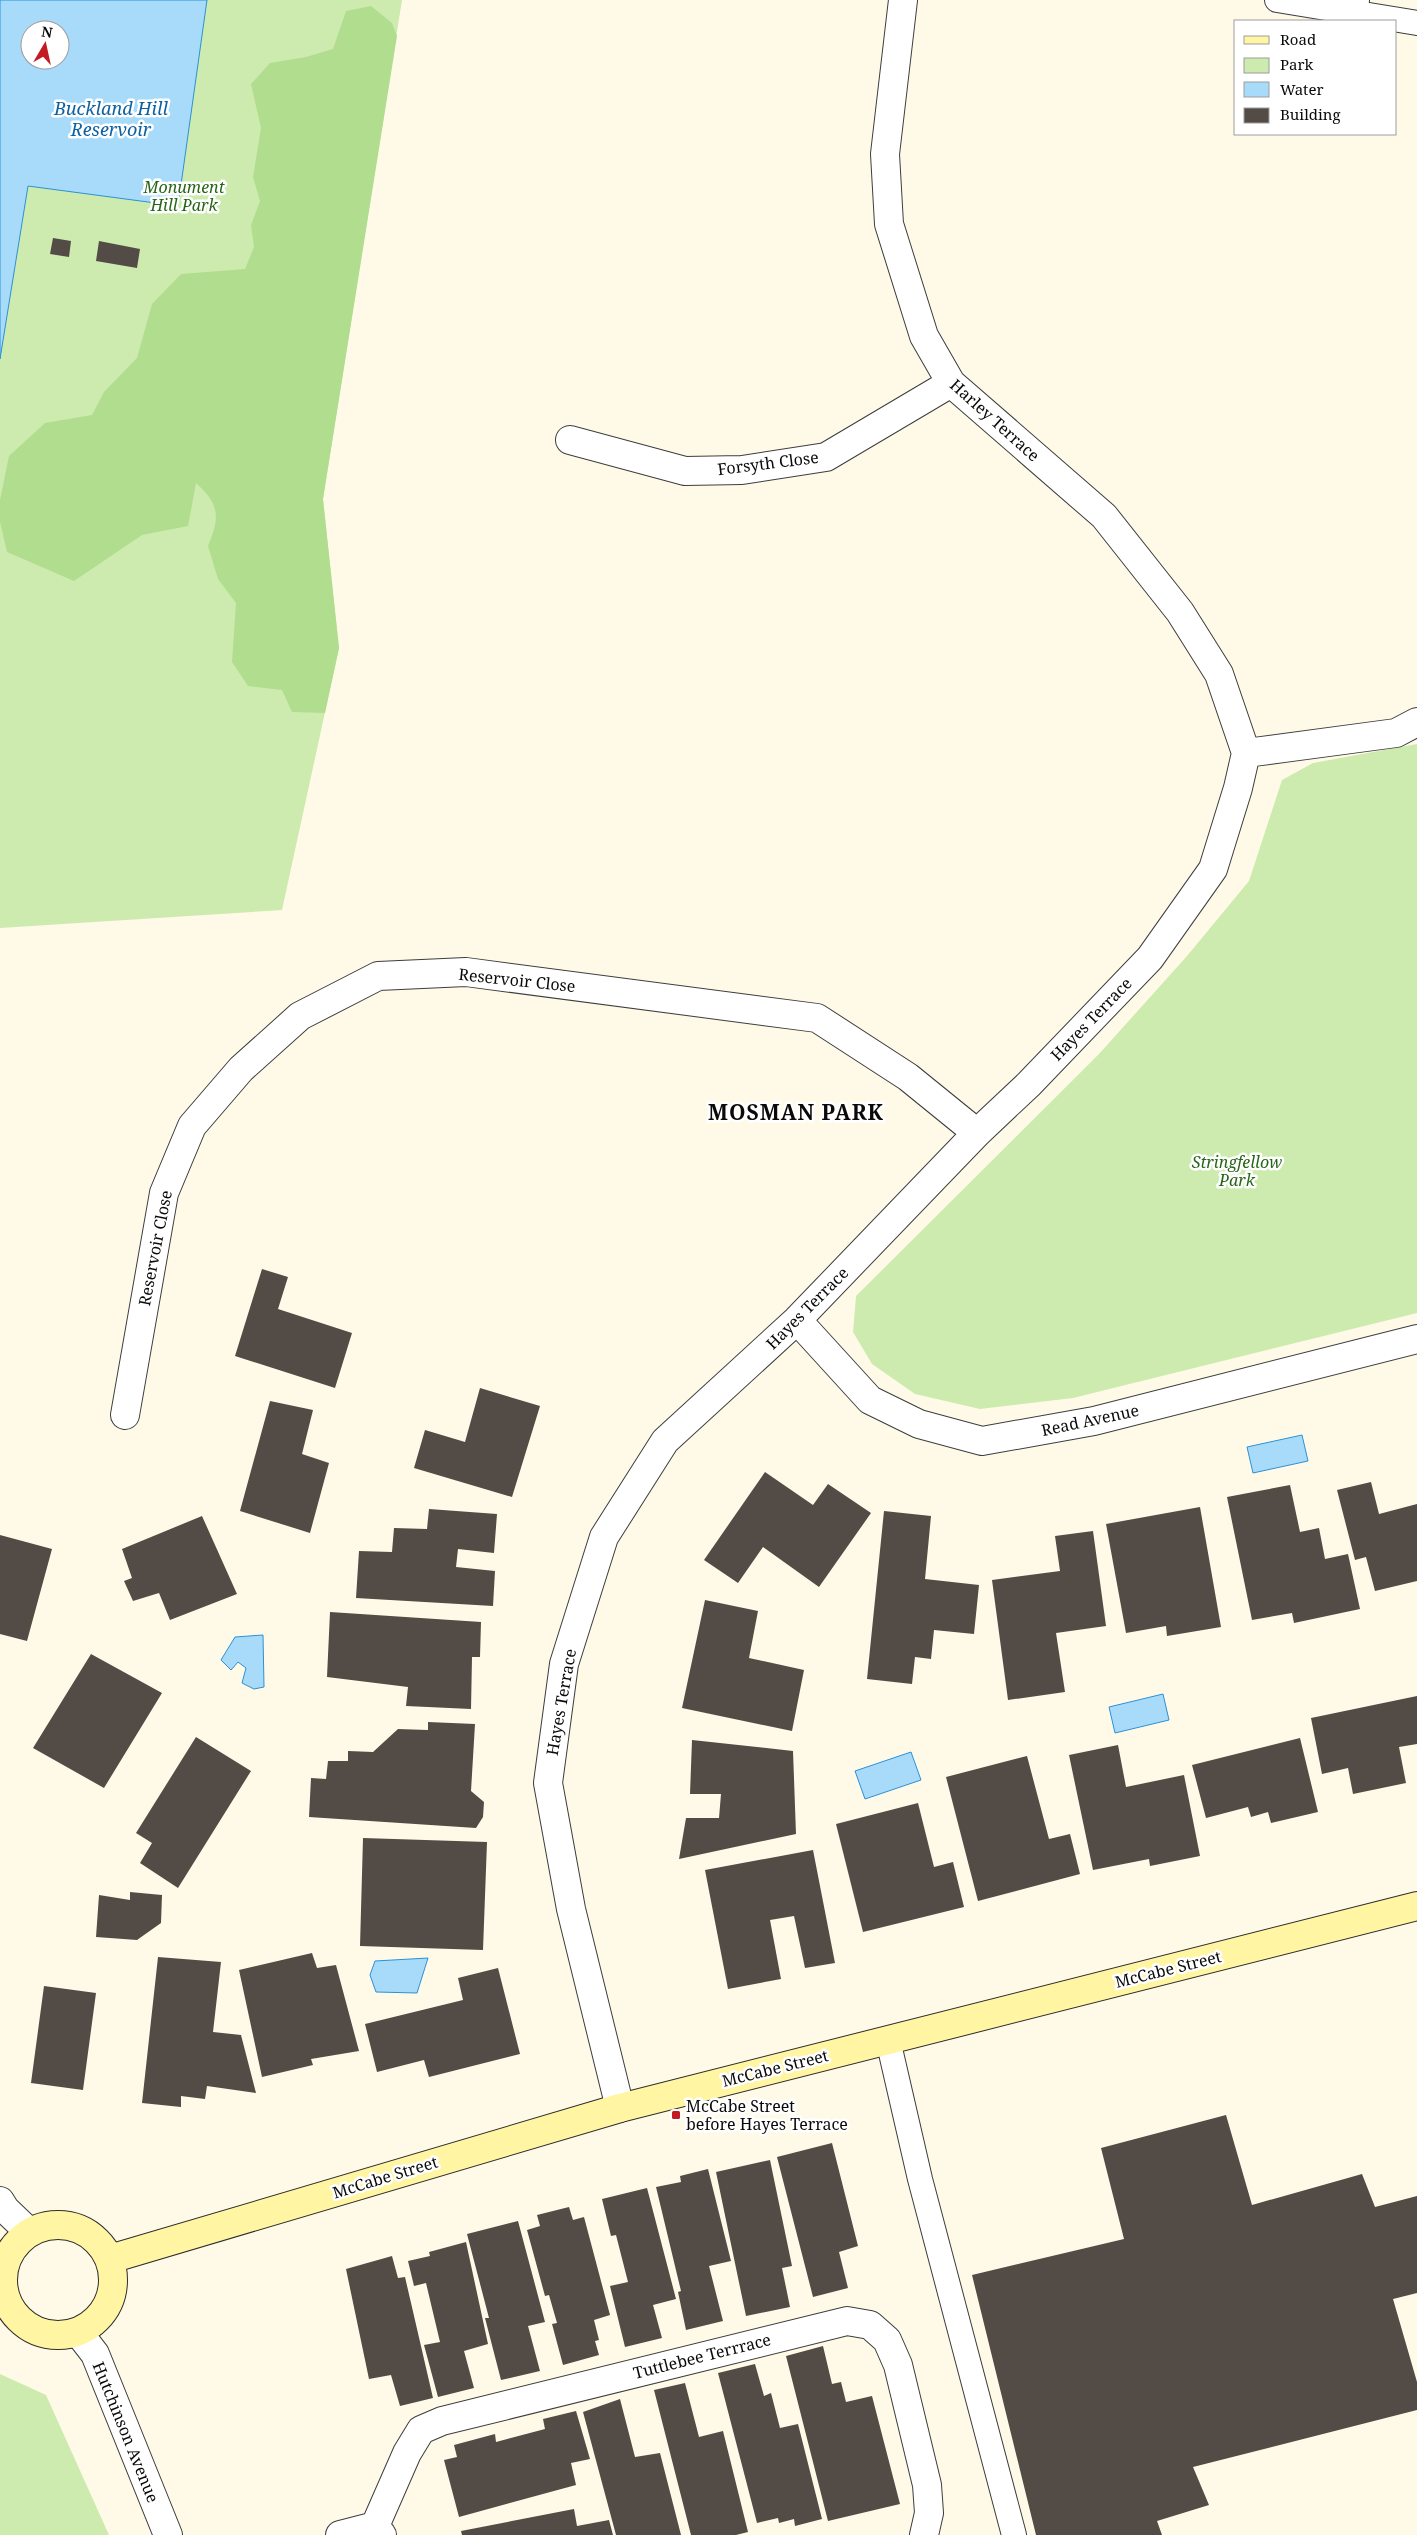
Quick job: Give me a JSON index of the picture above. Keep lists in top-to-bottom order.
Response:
{
  "streets": {
    "street": [
      "Harley Terrace",
      "Forsyth Close",
      "Reservoir Close",
      "Hayes Terrace",
      "Read Avenue",
      "McCabe Street",
      "Tuttlebee Terrrace",
      "Hutchinson Avenue"
    ]
  },
  "crossings": [
    ["Harley Terrace", "Forsyth Close"],
    ["Harley Terrace", "Hayes Terrace"],
    ["Reservoir Close", "Hayes Terrace"],
    ["Hayes Terrace", "Read Avenue"],
    ["Hayes Terrace", "McCabe Street"],
    ["McCabe Street", "Hutchinson Avenue"]
  ],
  "districts": ["MOSMAN PARK"],
  "water": ["Buckland Hill Reservoir"],
  "parks": ["Monument Hill Park", "Stringfellow Park"],
  "places": {
    "transit": ["McCabe Street before Hayes Terrace"]
  },
  "legend": [
    "Road",
    "Park",
    "Water",
    "Building"
  ],
  "north": "top"
}
